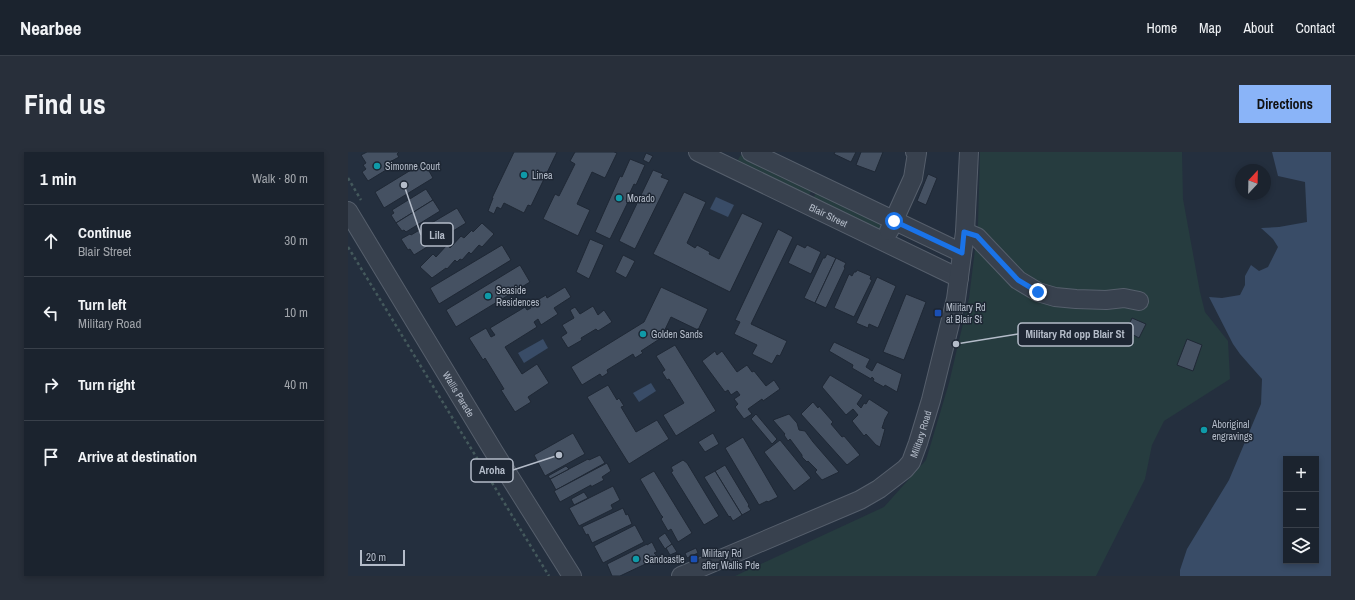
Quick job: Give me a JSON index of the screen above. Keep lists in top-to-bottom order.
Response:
{
  "streets": {
    "street": ["Blair Street", "Wallis Parade", "Military Road"]
  },
  "crossings": [
    ["Blair Street", "Military Road"]
  ],
  "places": {
    "other": [
      "Simonne Court",
      "Linea",
      "Lila",
      "Morado",
      "Seaside Residences",
      "Golden Sands",
      "Military Rd opp Blair St",
      "Aboriginal engravings",
      "Aroha",
      "Sandcastle"
    ],
    "transit": ["Military Rd at Blair St", "Military Rd after Wallis Pde"]
  },
  "scale_bar": "20 m",
  "north": "top",
  "page": {
    "header": "Nearbee",
    "nav": [
      "Home",
      "Map",
      "About",
      "Contact"
    ],
    "title": "Find us",
    "buttons": "Directions",
    "heading": ["1 min", "Walk · 80 m"],
    "list": [
      ["Continue", "Blair Street", "30 m"],
      ["Turn left", "Military Road", "10 m"],
      ["Turn right", "40 m"],
      "Arrive at destination"
    ],
    "map_buttons": ["+", "−"],
    "scale": "20 m"
  }
}
